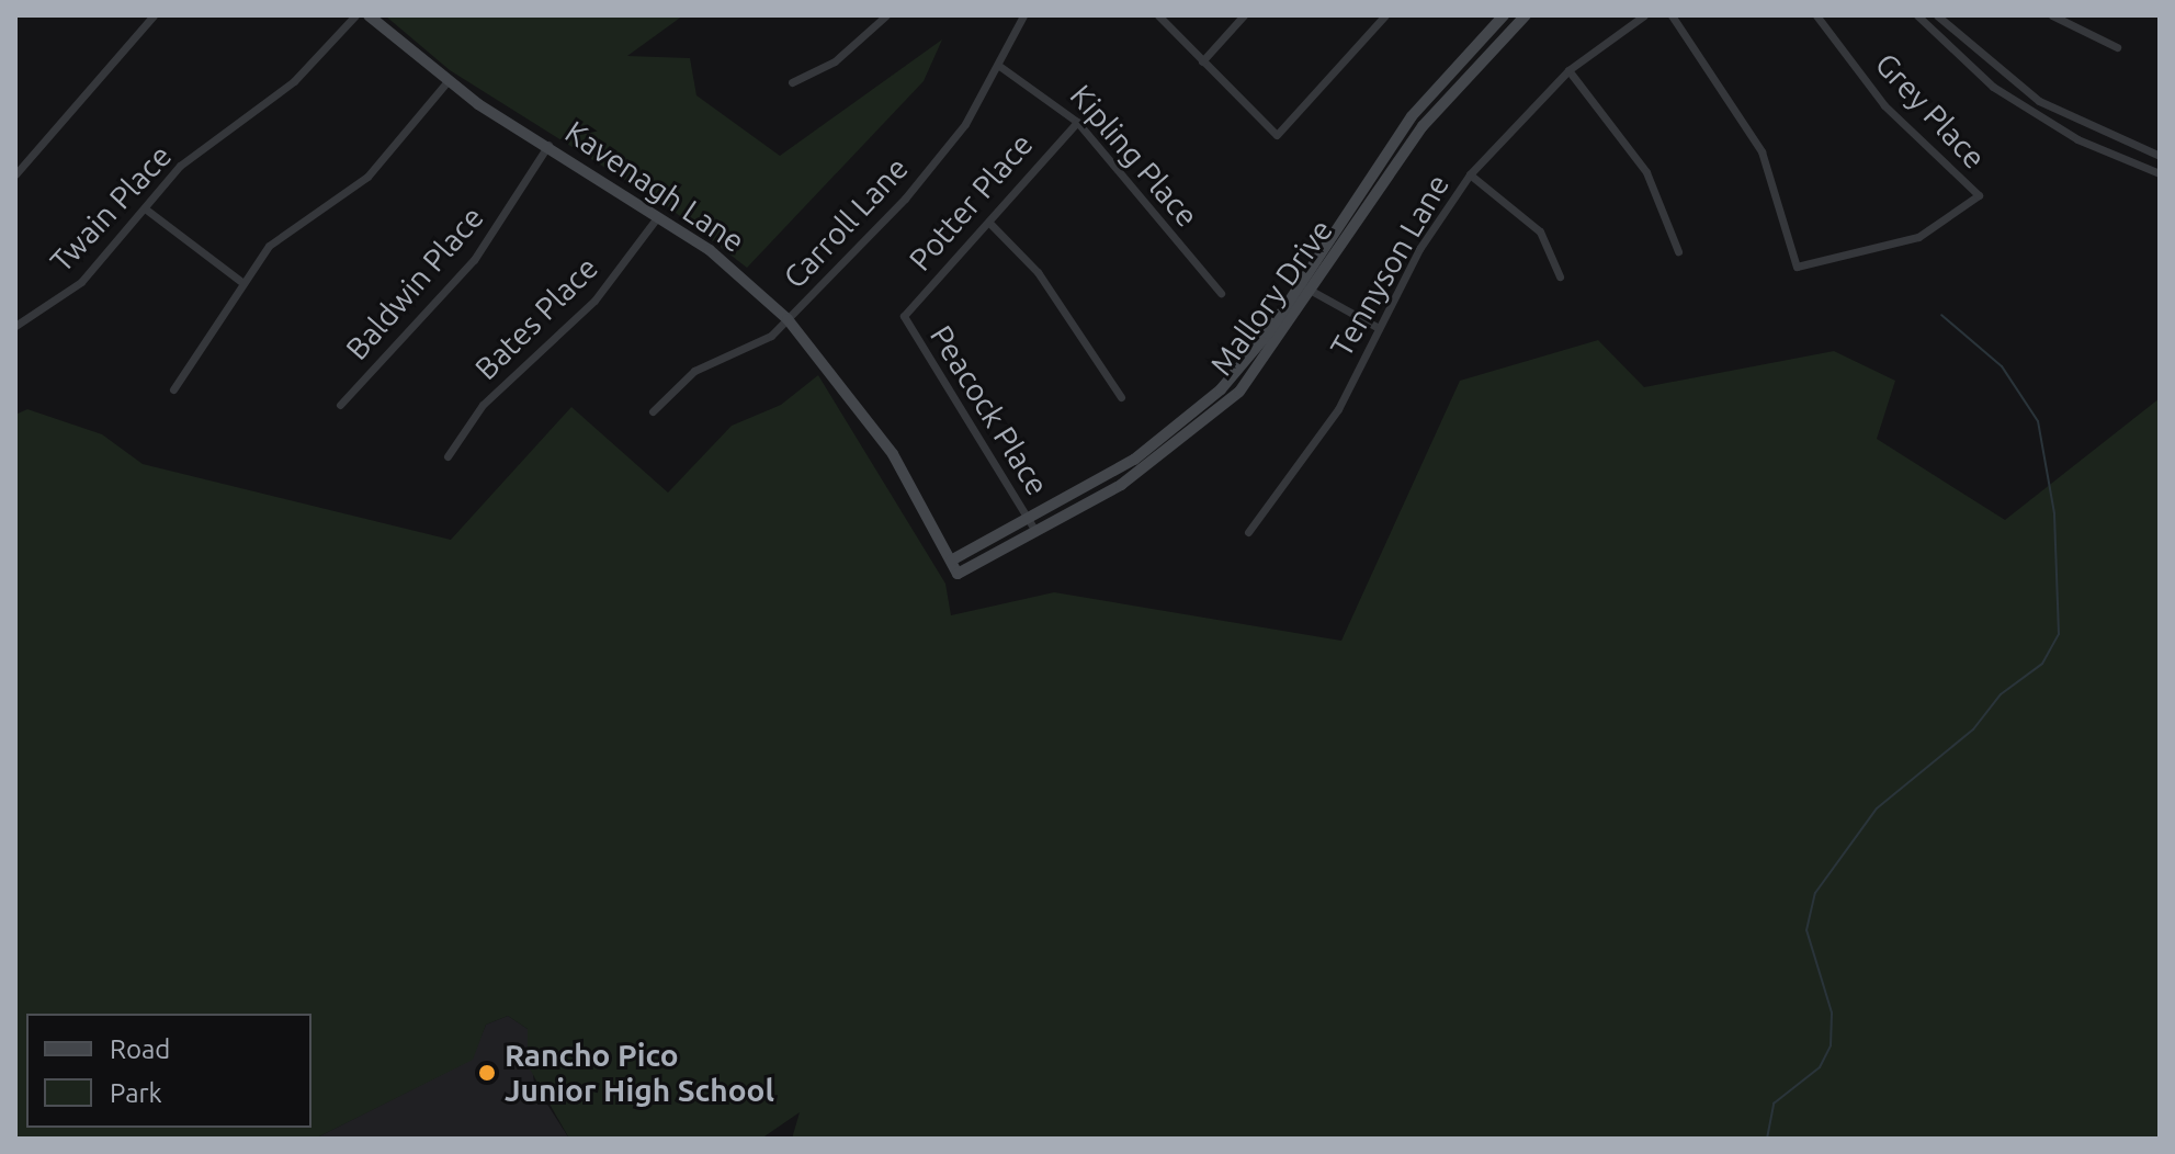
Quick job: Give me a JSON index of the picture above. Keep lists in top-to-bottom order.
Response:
{
  "streets": {
    "main road": ["Kavenagh Lane", "Mallory Drive"],
    "street": [
      "Grey Place",
      "Kipling Place",
      "Potter Place",
      "Twain Place",
      "Carroll Lane",
      "Tennyson Lane",
      "Baldwin Place",
      "Bates Place",
      "Peacock Place"
    ]
  },
  "crossings": [
    ["Kipling Place", "Potter Place"],
    ["Kipling Place", "Carroll Lane"],
    ["Kavenagh Lane", "Carroll Lane"],
    ["Kavenagh Lane", "Baldwin Place"],
    ["Kavenagh Lane", "Mallory Drive"],
    ["Kavenagh Lane", "Bates Place"],
    ["Potter Place", "Peacock Place"],
    ["Mallory Drive", "Peacock Place"]
  ],
  "places": ["Rancho Pico Junior High School"],
  "legend": ["Road", "Park"]
}
